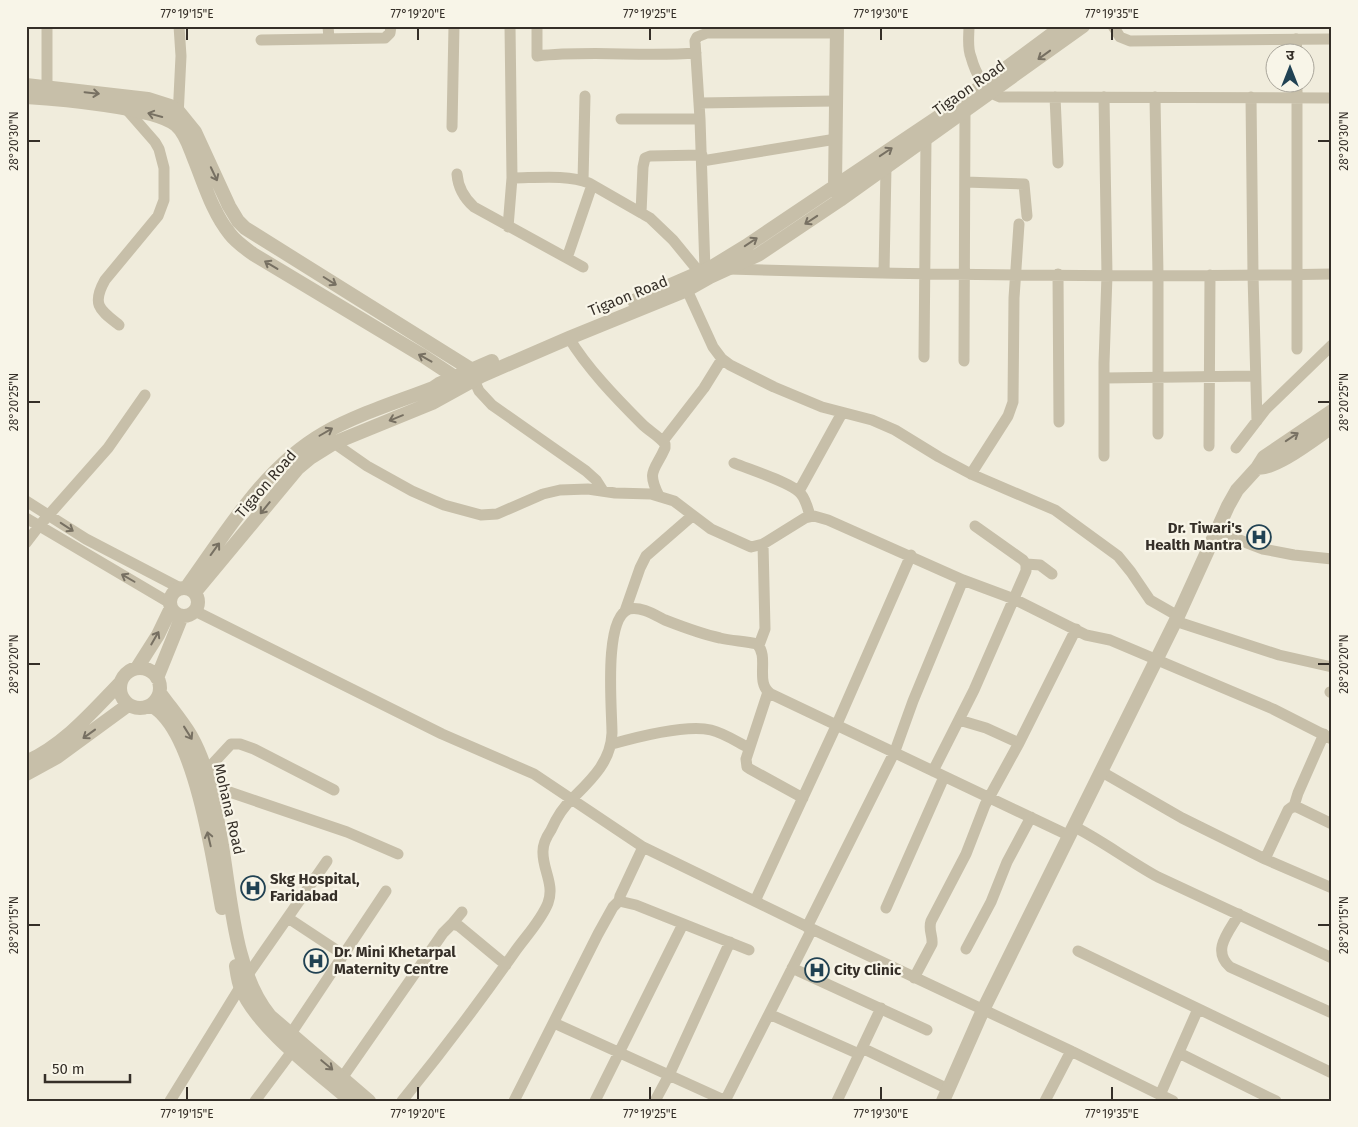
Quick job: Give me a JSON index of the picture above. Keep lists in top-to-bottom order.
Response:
{
  "streets": {
    "street": ["Tigaon Road", "Mohana Road"]
  },
  "places": {
    "hospital": [
      "Dr. Tiwari's Health Mantra",
      "Skg Hospital, Faridabad",
      "Dr. Mini Khetarpal Maternity Centre",
      "City Clinic"
    ]
  },
  "scale_bar": "50 m",
  "north": "top",
  "coordinates": [
    "77°19'15\"E",
    "77°19'20\"E",
    "77°19'25\"E",
    "77°19'30\"E",
    "77°19'35\"E",
    "28°20'30\"N",
    "28°20'25\"N",
    "28°20'20\"N",
    "28°20'15\"N"
  ]
}
